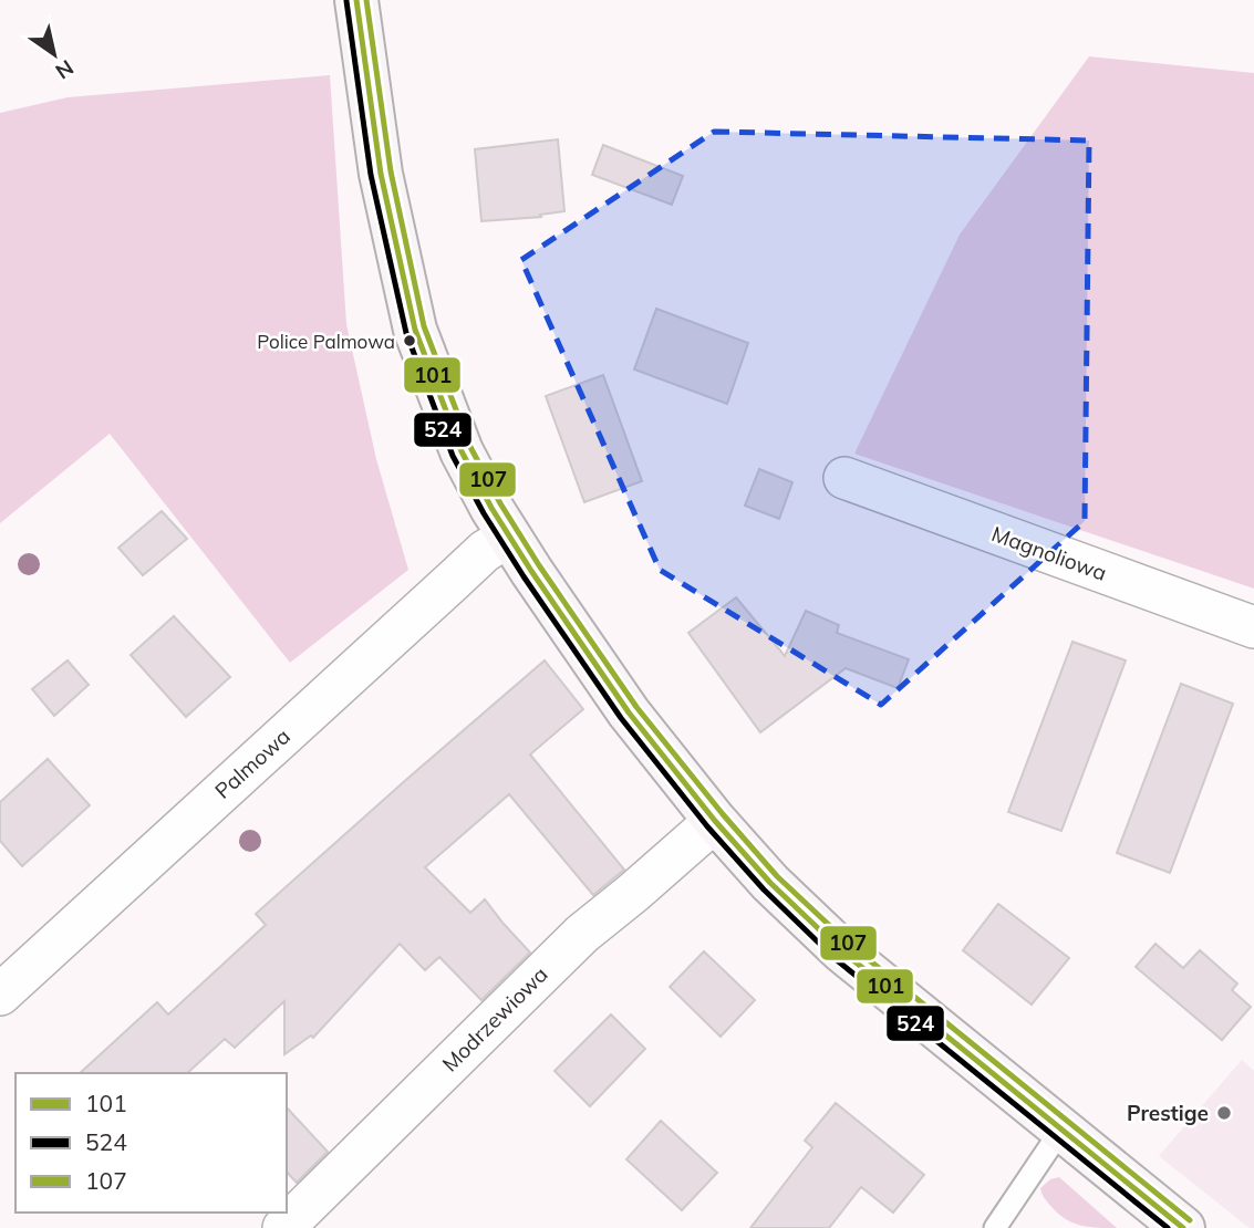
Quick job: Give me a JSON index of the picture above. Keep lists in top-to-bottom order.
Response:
{
  "streets": {
    "street": ["Magnoliowa", "Palmowa", "Modrzewiowa"]
  },
  "places": ["Police Palmowa", "Prestige"],
  "lines": ["transit line 101", "transit line 107", "transit line 524"],
  "legend": ["101", "524", "107"],
  "north": "bottom right"
}
